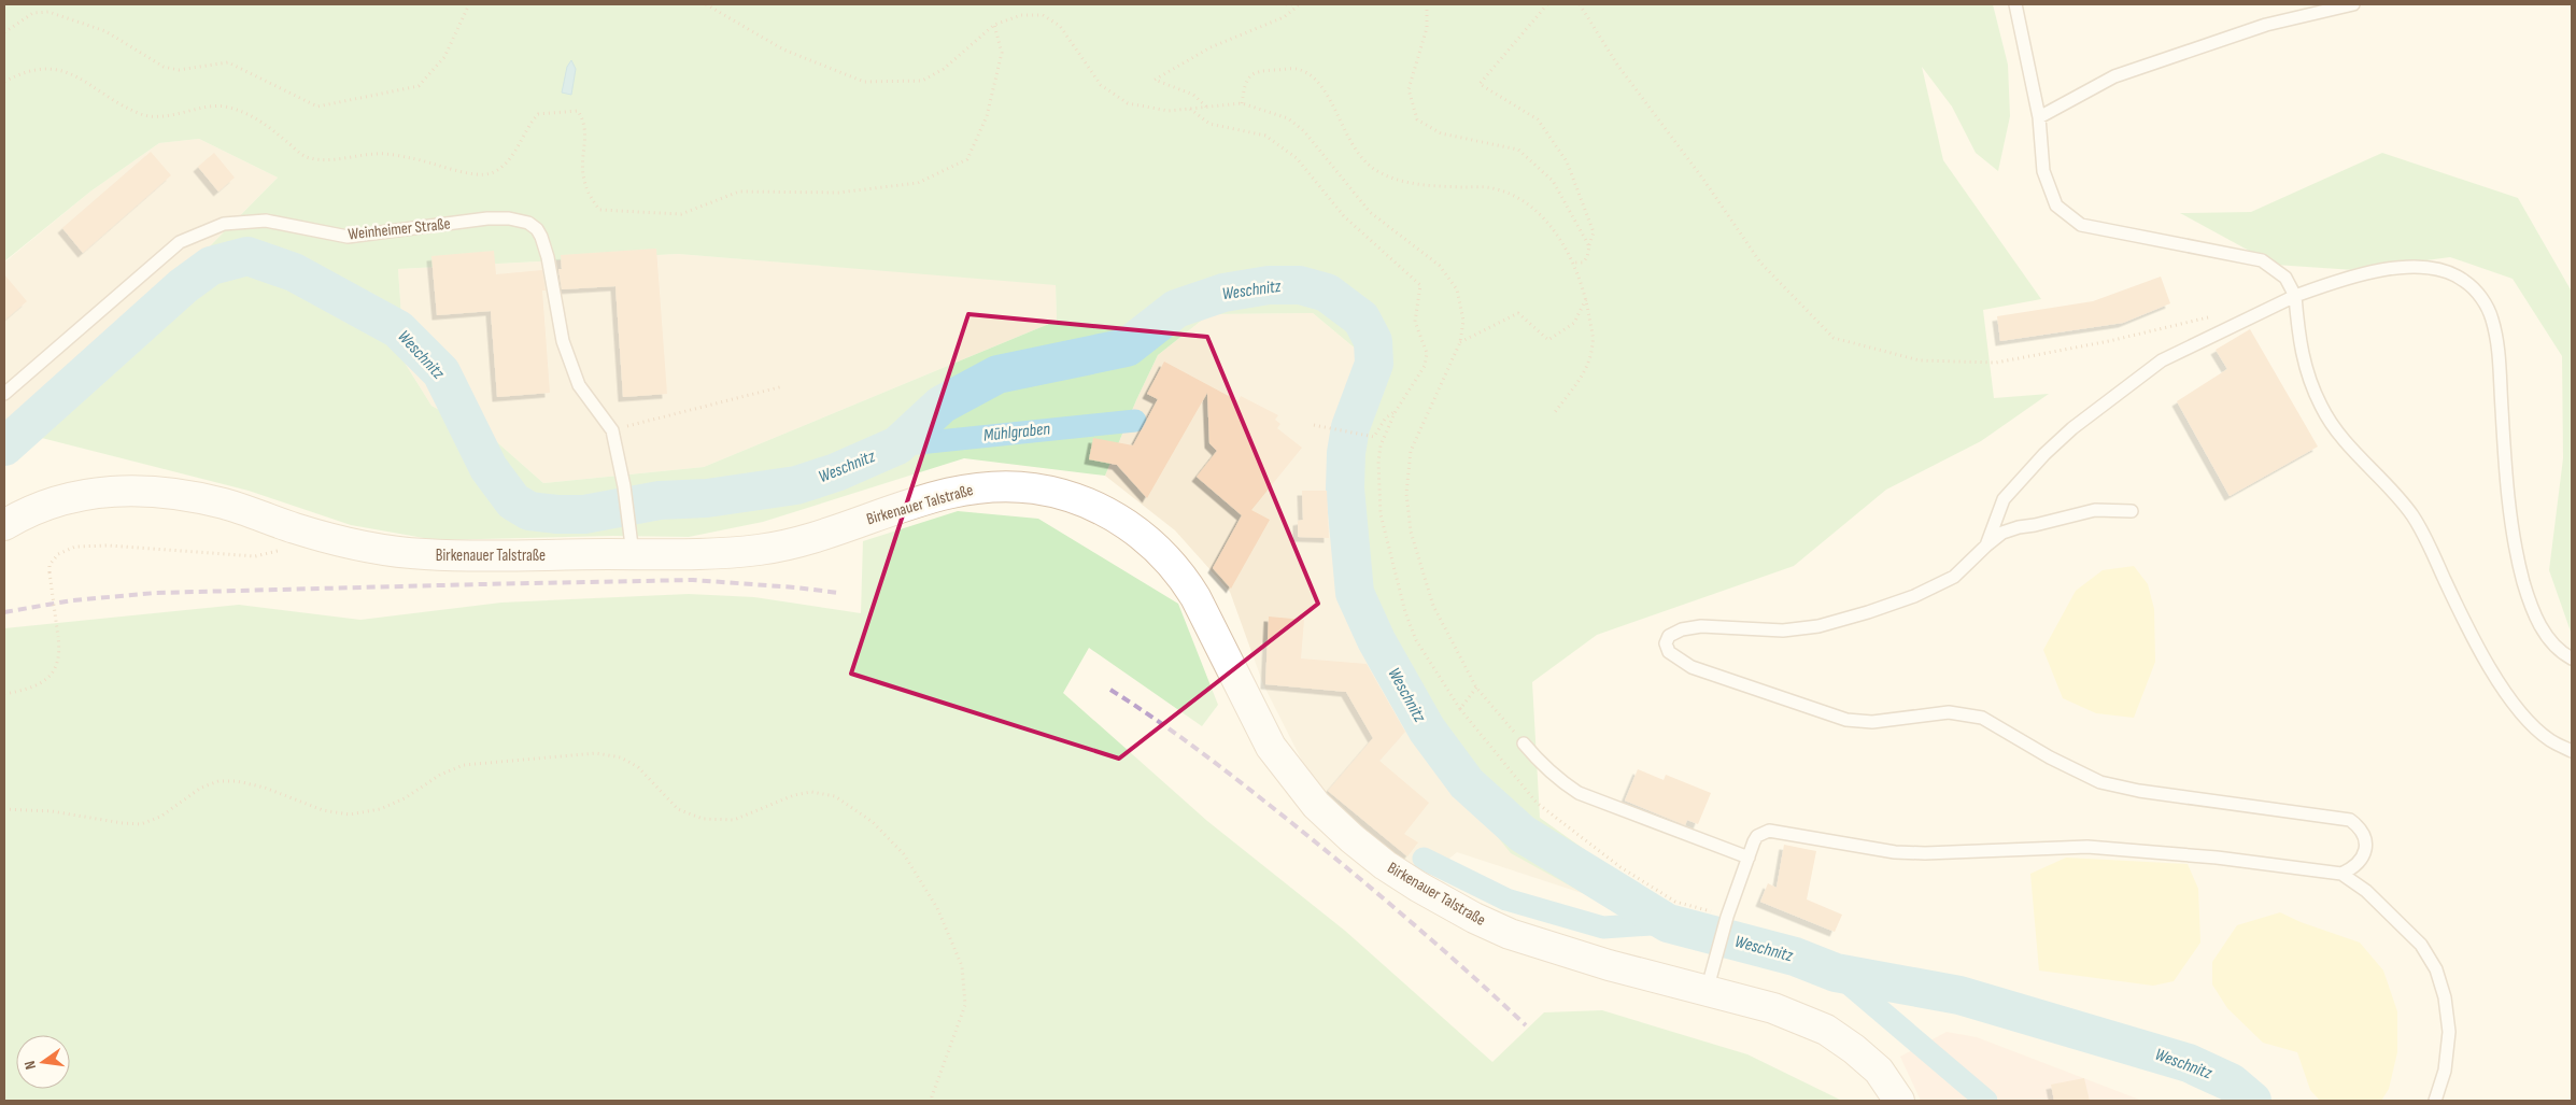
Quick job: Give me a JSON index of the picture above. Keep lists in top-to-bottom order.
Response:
{
  "streets": {
    "main road": ["Birkenauer Talstraße"],
    "lane": ["Weinheimer Straße"]
  },
  "crossings": [
    ["Weinheimer Straße", "Birkenauer Talstraße"]
  ],
  "water": ["Weschnitz", "Mühlgraben"],
  "north": "left"
}
